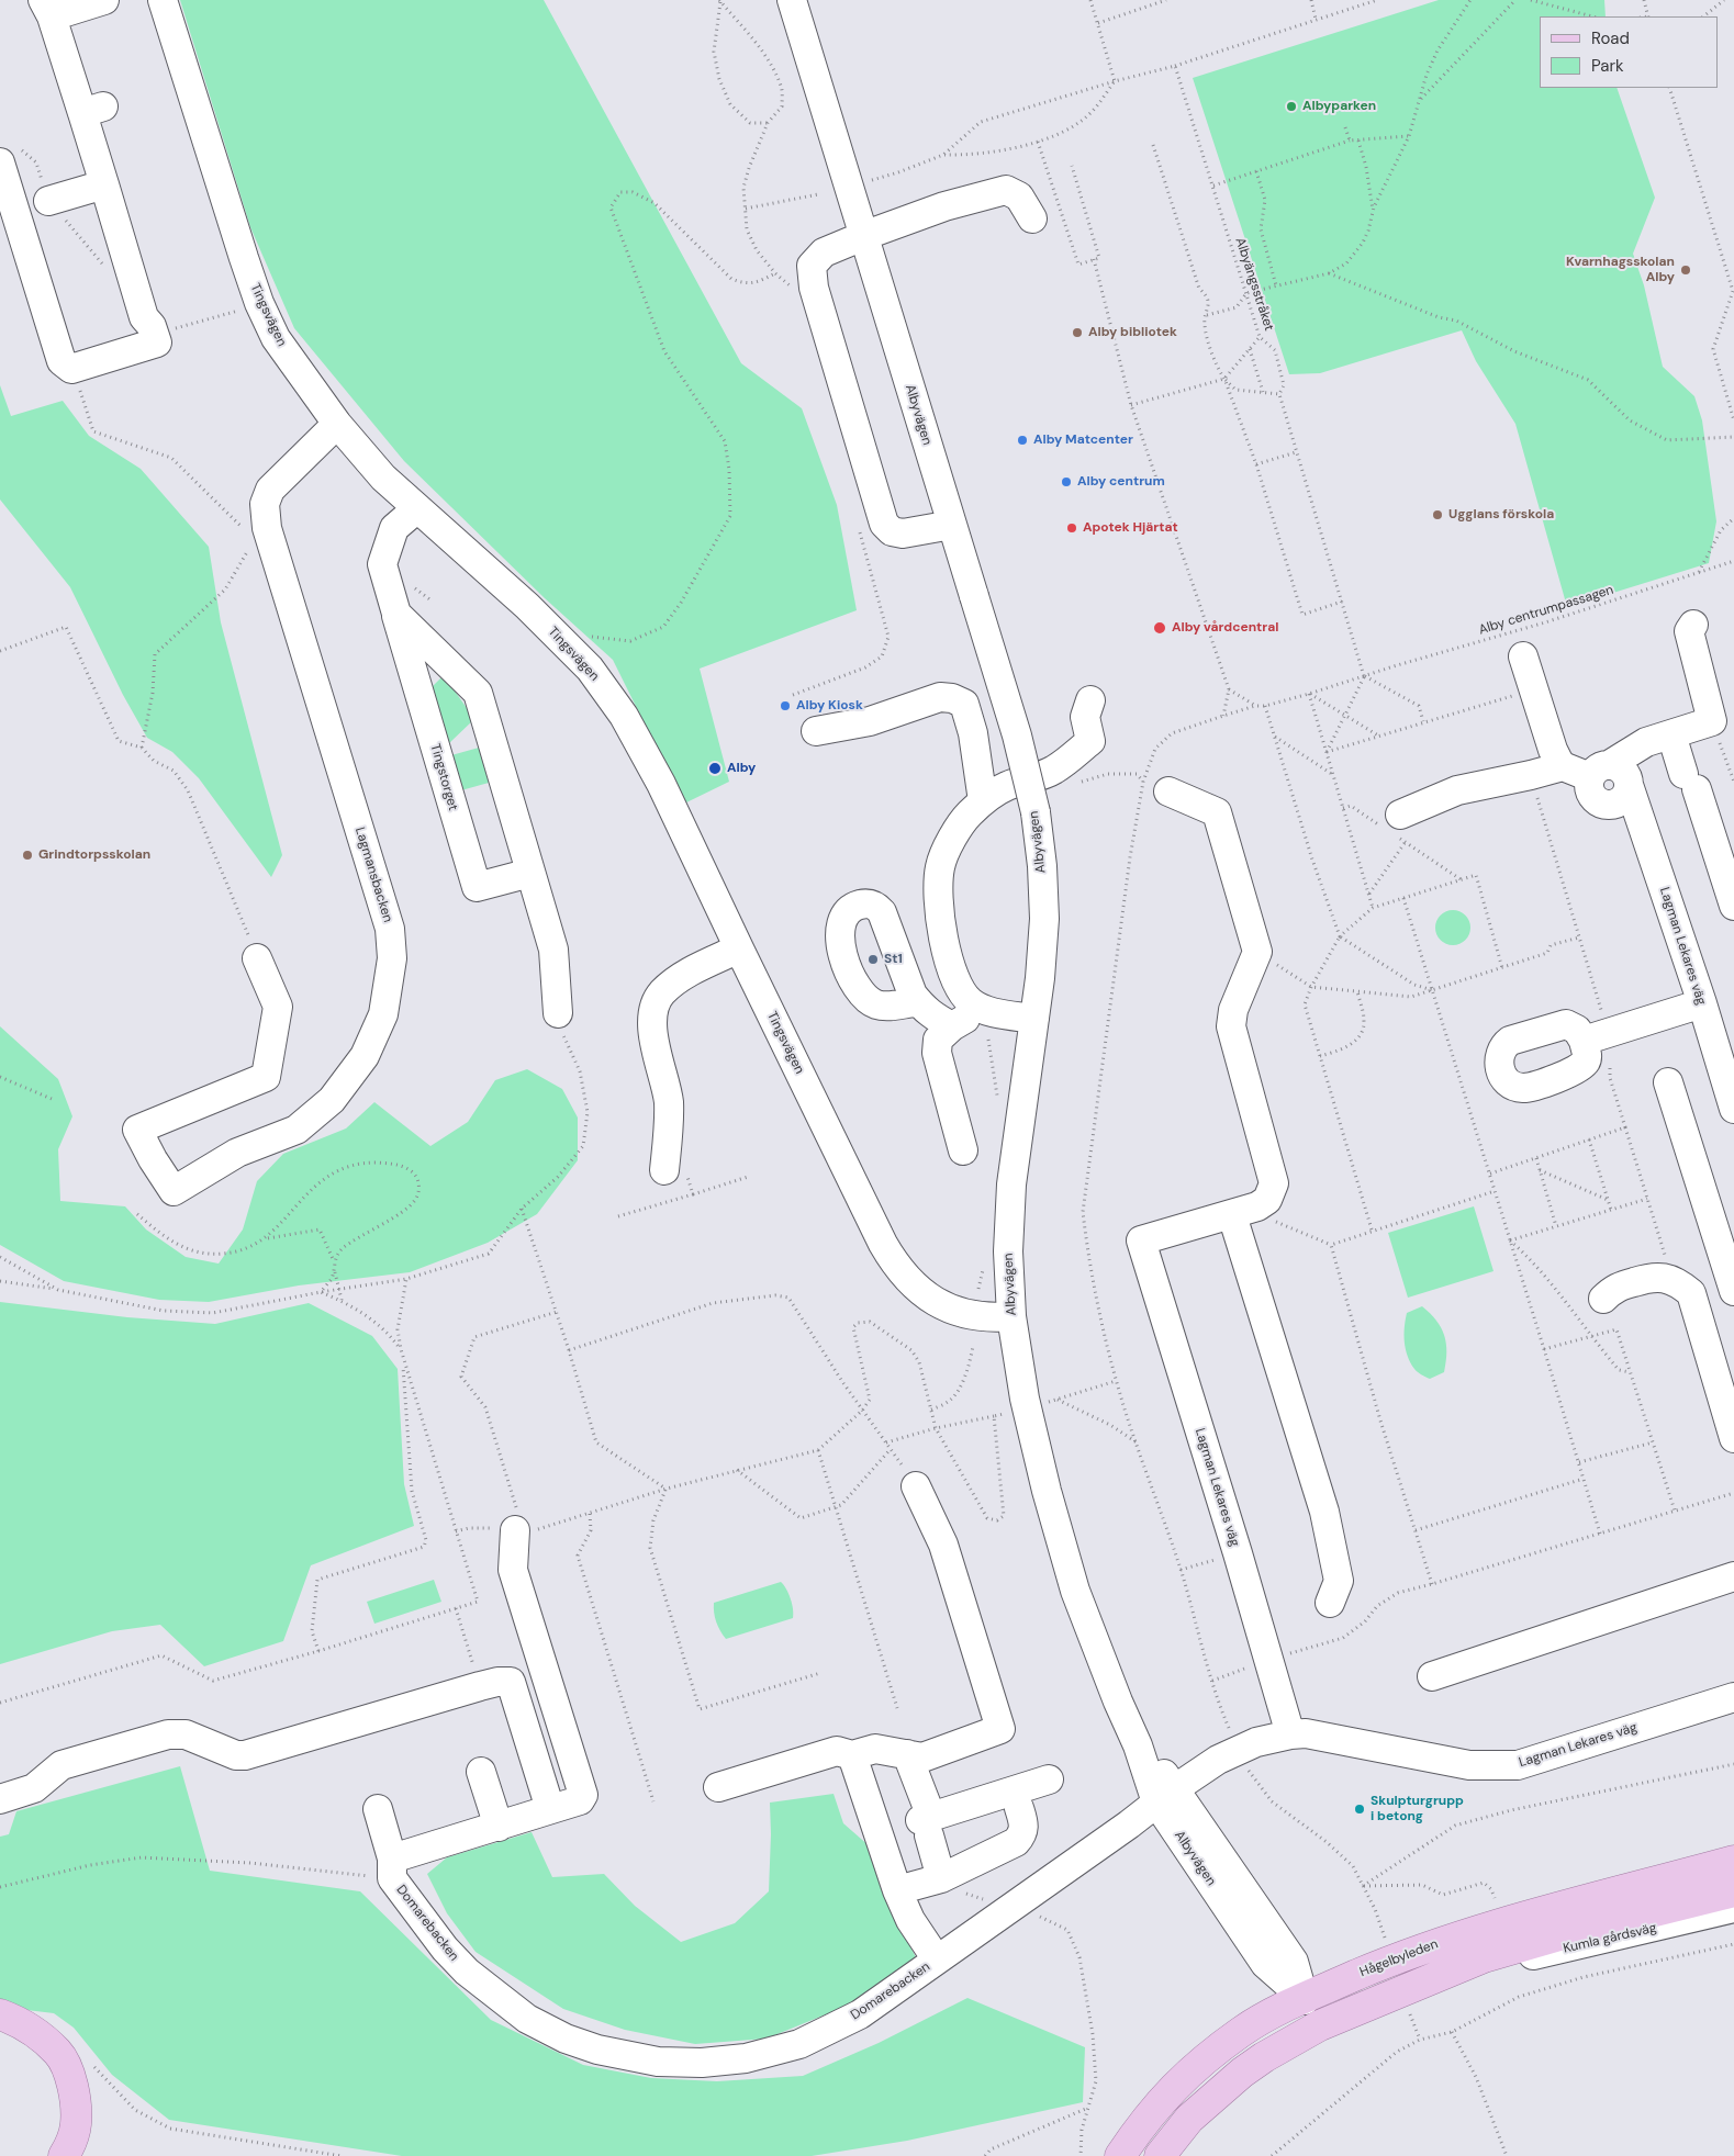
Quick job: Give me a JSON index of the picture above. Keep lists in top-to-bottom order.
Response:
{
  "streets": {
    "main road": ["Hågelbyleden"],
    "street": [
      "Tingsvägen",
      "Albyvägen",
      "Tingstorget",
      "Lagmansbacken",
      "Lagman Lekares väg",
      "Domarebacken",
      "Kumla gårdsväg"
    ],
    "path": ["Albyängsstråket", "Alby centrumpassagen"]
  },
  "crossings": [
    ["Albyängsstråket", "Alby centrumpassagen"],
    ["Tingsvägen", "Albyvägen"],
    ["Tingsvägen", "Tingstorget"],
    ["Tingsvägen", "Lagmansbacken"],
    ["Albyvägen", "Lagman Lekares väg"],
    ["Albyvägen", "Domarebacken"],
    ["Albyvägen", "Hågelbyleden"],
    ["Lagman Lekares väg", "Domarebacken"]
  ],
  "places": [
    "Albyparken",
    "Kvarnhagsskolan Alby",
    "Alby bibliotek",
    "Alby Matcenter",
    "Alby centrum",
    "Ugglans förskola",
    "Apotek Hjärtat",
    "Alby vårdcentral",
    "Alby Kiosk",
    "Alby",
    "Grindtorpsskolan",
    "St1",
    "Skulpturgrupp i betong"
  ],
  "legend": ["Road", "Park"]
}
